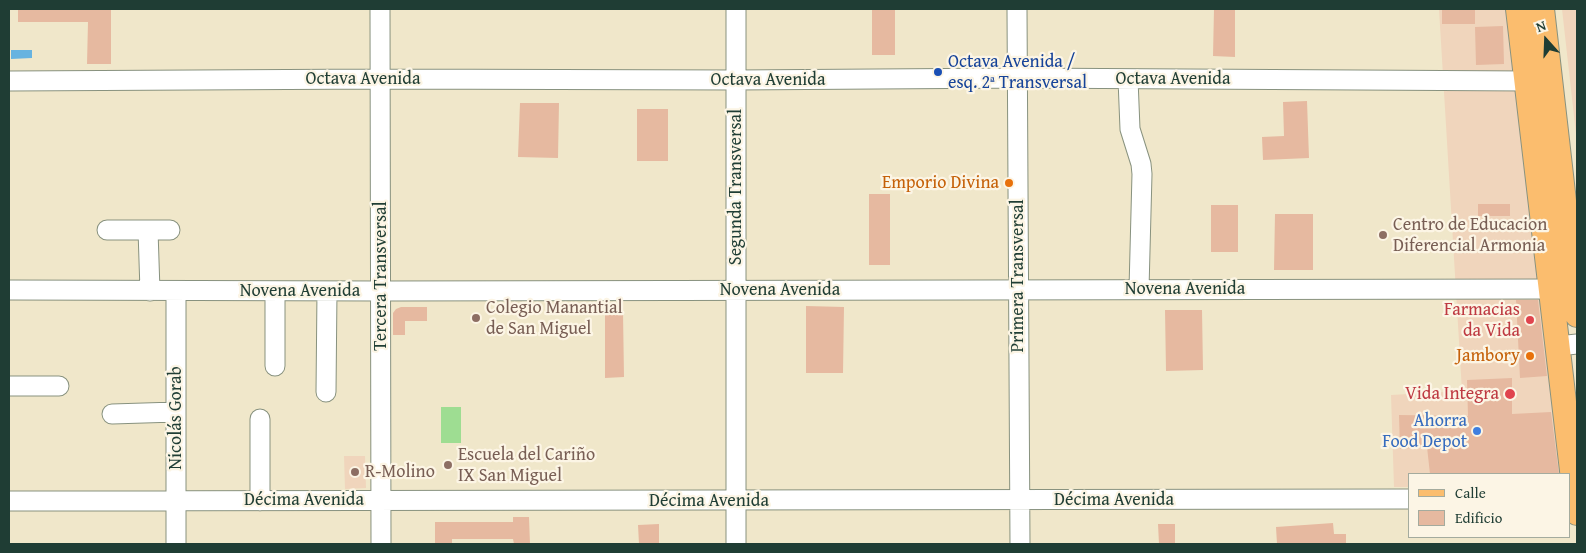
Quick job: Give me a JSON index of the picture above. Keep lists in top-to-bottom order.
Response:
{
  "streets": {
    "street": [
      "Octava Avenida",
      "Segunda Transversal",
      "Tercera Transversal",
      "Primera Transversal",
      "Novena Avenida",
      "Nicolás Gorab",
      "Décima Avenida"
    ]
  },
  "crossings": [
    ["Octava Avenida", "Segunda Transversal"],
    ["Octava Avenida", "Tercera Transversal"],
    ["Octava Avenida", "Primera Transversal"],
    ["Segunda Transversal", "Novena Avenida"],
    ["Segunda Transversal", "Décima Avenida"],
    ["Tercera Transversal", "Novena Avenida"],
    ["Tercera Transversal", "Décima Avenida"],
    ["Primera Transversal", "Novena Avenida"],
    ["Primera Transversal", "Décima Avenida"],
    ["Novena Avenida", "Nicolás Gorab"],
    ["Nicolás Gorab", "Décima Avenida"]
  ],
  "places": [
    "Octava Avenida / esq. 2ª Transversal",
    "Emporio Divina",
    "Centro de Educacion Diferencial Armonia",
    "Colegio Manantial de San Miguel",
    "Farmacias da Vida",
    "Jambory",
    "Vida Integra",
    "Ahorra Food Depot",
    "Escuela del Cariño IX San Miguel",
    "R-Molino"
  ],
  "legend": ["Calle", "Edificio"],
  "north": "top"
}
